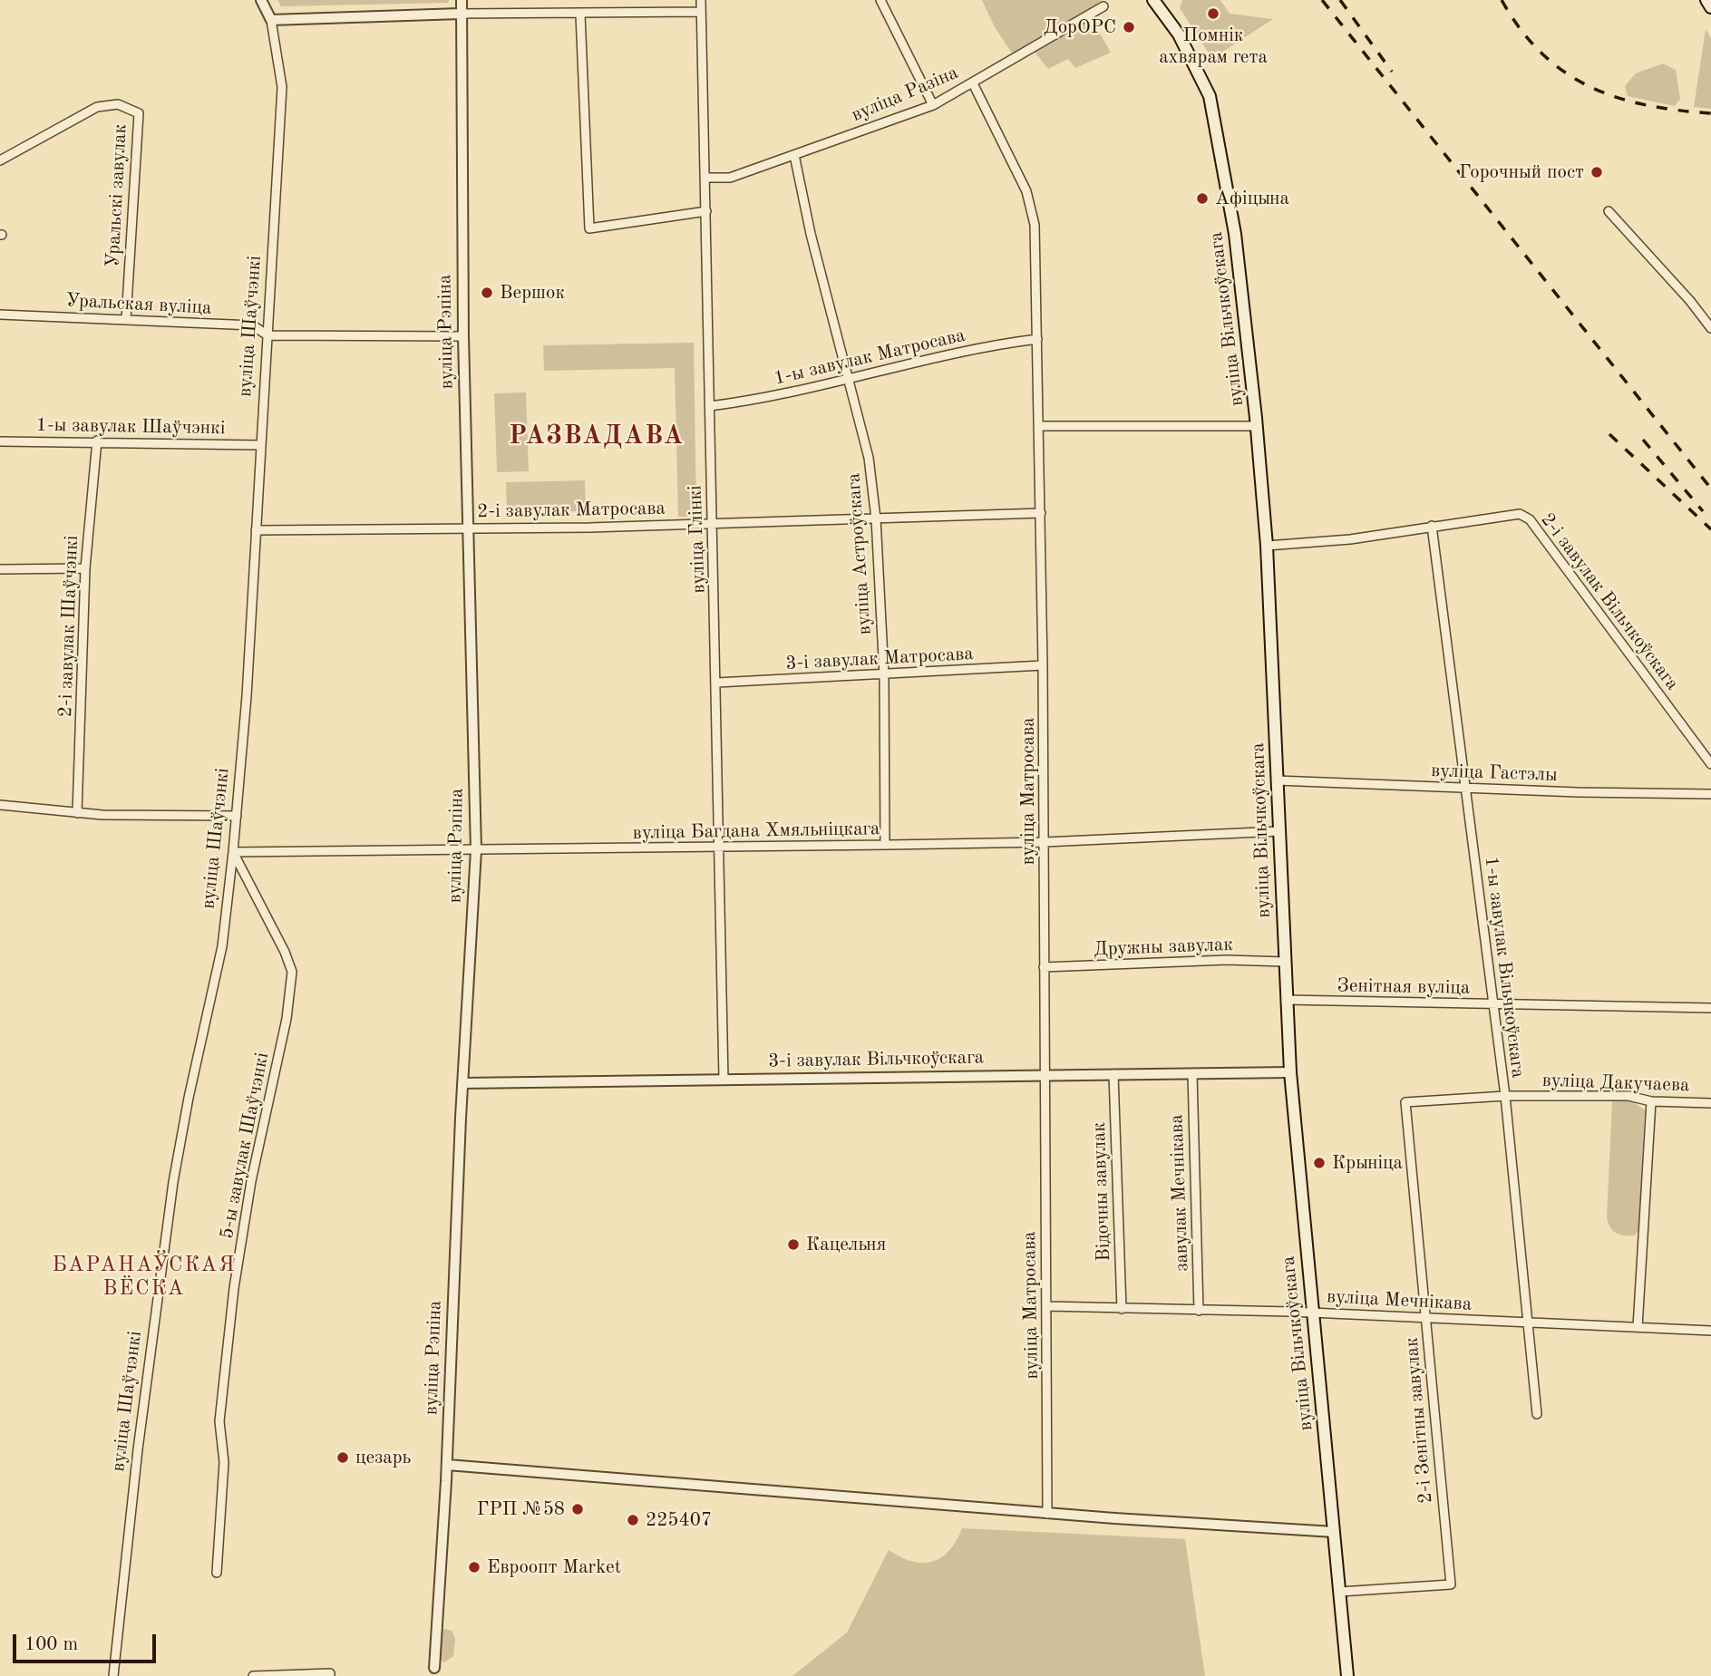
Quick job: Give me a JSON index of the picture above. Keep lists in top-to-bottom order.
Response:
{
  "streets": {
    "main road": ["вуліца Вільчкоўскага"],
    "street": [
      "вуліца Разіна",
      "Уральскі завулак",
      "Уральская вуліца",
      "вуліца Шаўчэнкі",
      "вуліца Рэпіна",
      "1-ы завулак Матросава",
      "1-ы завулак Шаўчэнкі",
      "2-і завулак Матросава",
      "вуліца Глінкі",
      "вуліца Астроўскага",
      "2-і завулак Вільчкоўскага",
      "2-і завулак Шаўчэнкі",
      "3-і завулак Матросава",
      "вуліца Гастэлы",
      "вуліца Матросава",
      "вуліца Багдана Хмяльніцкага",
      "Дружны завулак",
      "1-ы завулак Вільчкоўскага",
      "Зенітная вуліца",
      "3-і завулак Вільчкоўскага",
      "вуліца Дакучаева",
      "5-ы завулак Шаўчэнкі",
      "Відочны завулак",
      "завулак Мечнікава",
      "вуліца Мечнікава",
      "2-і Зенітны завулак"
    ]
  },
  "crossings": [
    ["вуліца Разіна", "вуліца Глінкі"],
    ["вуліца Разіна", "вуліца Астроўскага"],
    ["вуліца Разіна", "вуліца Матросава"],
    ["Уральскі завулак", "Уральская вуліца"],
    ["Уральская вуліца", "вуліца Шаўчэнкі"],
    ["Уральская вуліца", "вуліца Рэпіна"],
    ["вуліца Вільчкоўскага", "2-і завулак Вільчкоўскага"],
    ["вуліца Вільчкоўскага", "вуліца Гастэлы"],
    ["вуліца Вільчкоўскага", "вуліца Багдана Хмяльніцкага"],
    ["вуліца Вільчкоўскага", "Дружны завулак"],
    ["вуліца Вільчкоўскага", "Зенітная вуліца"],
    ["вуліца Вільчкоўскага", "3-і завулак Вільчкоўскага"],
    ["вуліца Вільчкоўскага", "вуліца Мечнікава"],
    ["вуліца Вільчкоўскага", "2-і Зенітны завулак"],
    ["вуліца Шаўчэнкі", "1-ы завулак Шаўчэнкі"],
    ["вуліца Шаўчэнкі", "2-і завулак Матросава"],
    ["вуліца Шаўчэнкі", "вуліца Багдана Хмяльніцкага"],
    ["вуліца Шаўчэнкі", "5-ы завулак Шаўчэнкі"],
    ["вуліца Рэпіна", "2-і завулак Матросава"],
    ["вуліца Рэпіна", "вуліца Багдана Хмяльніцкага"],
    ["вуліца Рэпіна", "3-і завулак Вільчкоўскага"],
    ["1-ы завулак Матросава", "вуліца Глінкі"],
    ["1-ы завулак Матросава", "вуліца Астроўскага"],
    ["1-ы завулак Матросава", "вуліца Матросава"],
    ["1-ы завулак Шаўчэнкі", "2-і завулак Шаўчэнкі"],
    ["2-і завулак Матросава", "вуліца Глінкі"],
    ["2-і завулак Матросава", "вуліца Астроўскага"],
    ["2-і завулак Матросава", "вуліца Матросава"],
    ["вуліца Глінкі", "3-і завулак Матросава"],
    ["вуліца Глінкі", "вуліца Багдана Хмяльніцкага"],
    ["вуліца Глінкі", "3-і завулак Вільчкоўскага"],
    ["вуліца Астроўскага", "3-і завулак Матросава"],
    ["вуліца Астроўскага", "вуліца Багдана Хмяльніцкага"],
    ["2-і завулак Вільчкоўскага", "1-ы завулак Вільчкоўскага"],
    ["3-і завулак Матросава", "вуліца Матросава"],
    ["вуліца Гастэлы", "1-ы завулак Вільчкоўскага"],
    ["вуліца Матросава", "вуліца Багдана Хмяльніцкага"],
    ["вуліца Матросава", "Дружны завулак"],
    ["вуліца Матросава", "3-і завулак Вільчкоўскага"],
    ["вуліца Матросава", "вуліца Мечнікава"],
    ["вуліца Багдана Хмяльніцкага", "5-ы завулак Шаўчэнкі"],
    ["1-ы завулак Вільчкоўскага", "Зенітная вуліца"],
    ["1-ы завулак Вільчкоўскага", "вуліца Дакучаева"],
    ["1-ы завулак Вільчкоўскага", "вуліца Мечнікава"],
    ["3-і завулак Вільчкоўскага", "Відочны завулак"],
    ["3-і завулак Вільчкоўскага", "завулак Мечнікава"],
    ["вуліца Дакучаева", "2-і Зенітны завулак"],
    ["Відочны завулак", "вуліца Мечнікава"],
    ["завулак Мечнікава", "вуліца Мечнікава"],
    ["вуліца Мечнікава", "2-і Зенітны завулак"]
  ],
  "districts": ["РАЗВАДАВА", "БАРАНАЎСКАЯ ВЁСКА"],
  "places": [
    "Помнік ахвярам гета",
    "ДорОРС",
    "Горочный пост",
    "Афіцына",
    "Вершок",
    "Крыніца",
    "Кацельня",
    "цезарь",
    "ГРП №58",
    "225407",
    "Евроопт Market"
  ],
  "scale_bar": "100 m"
}
